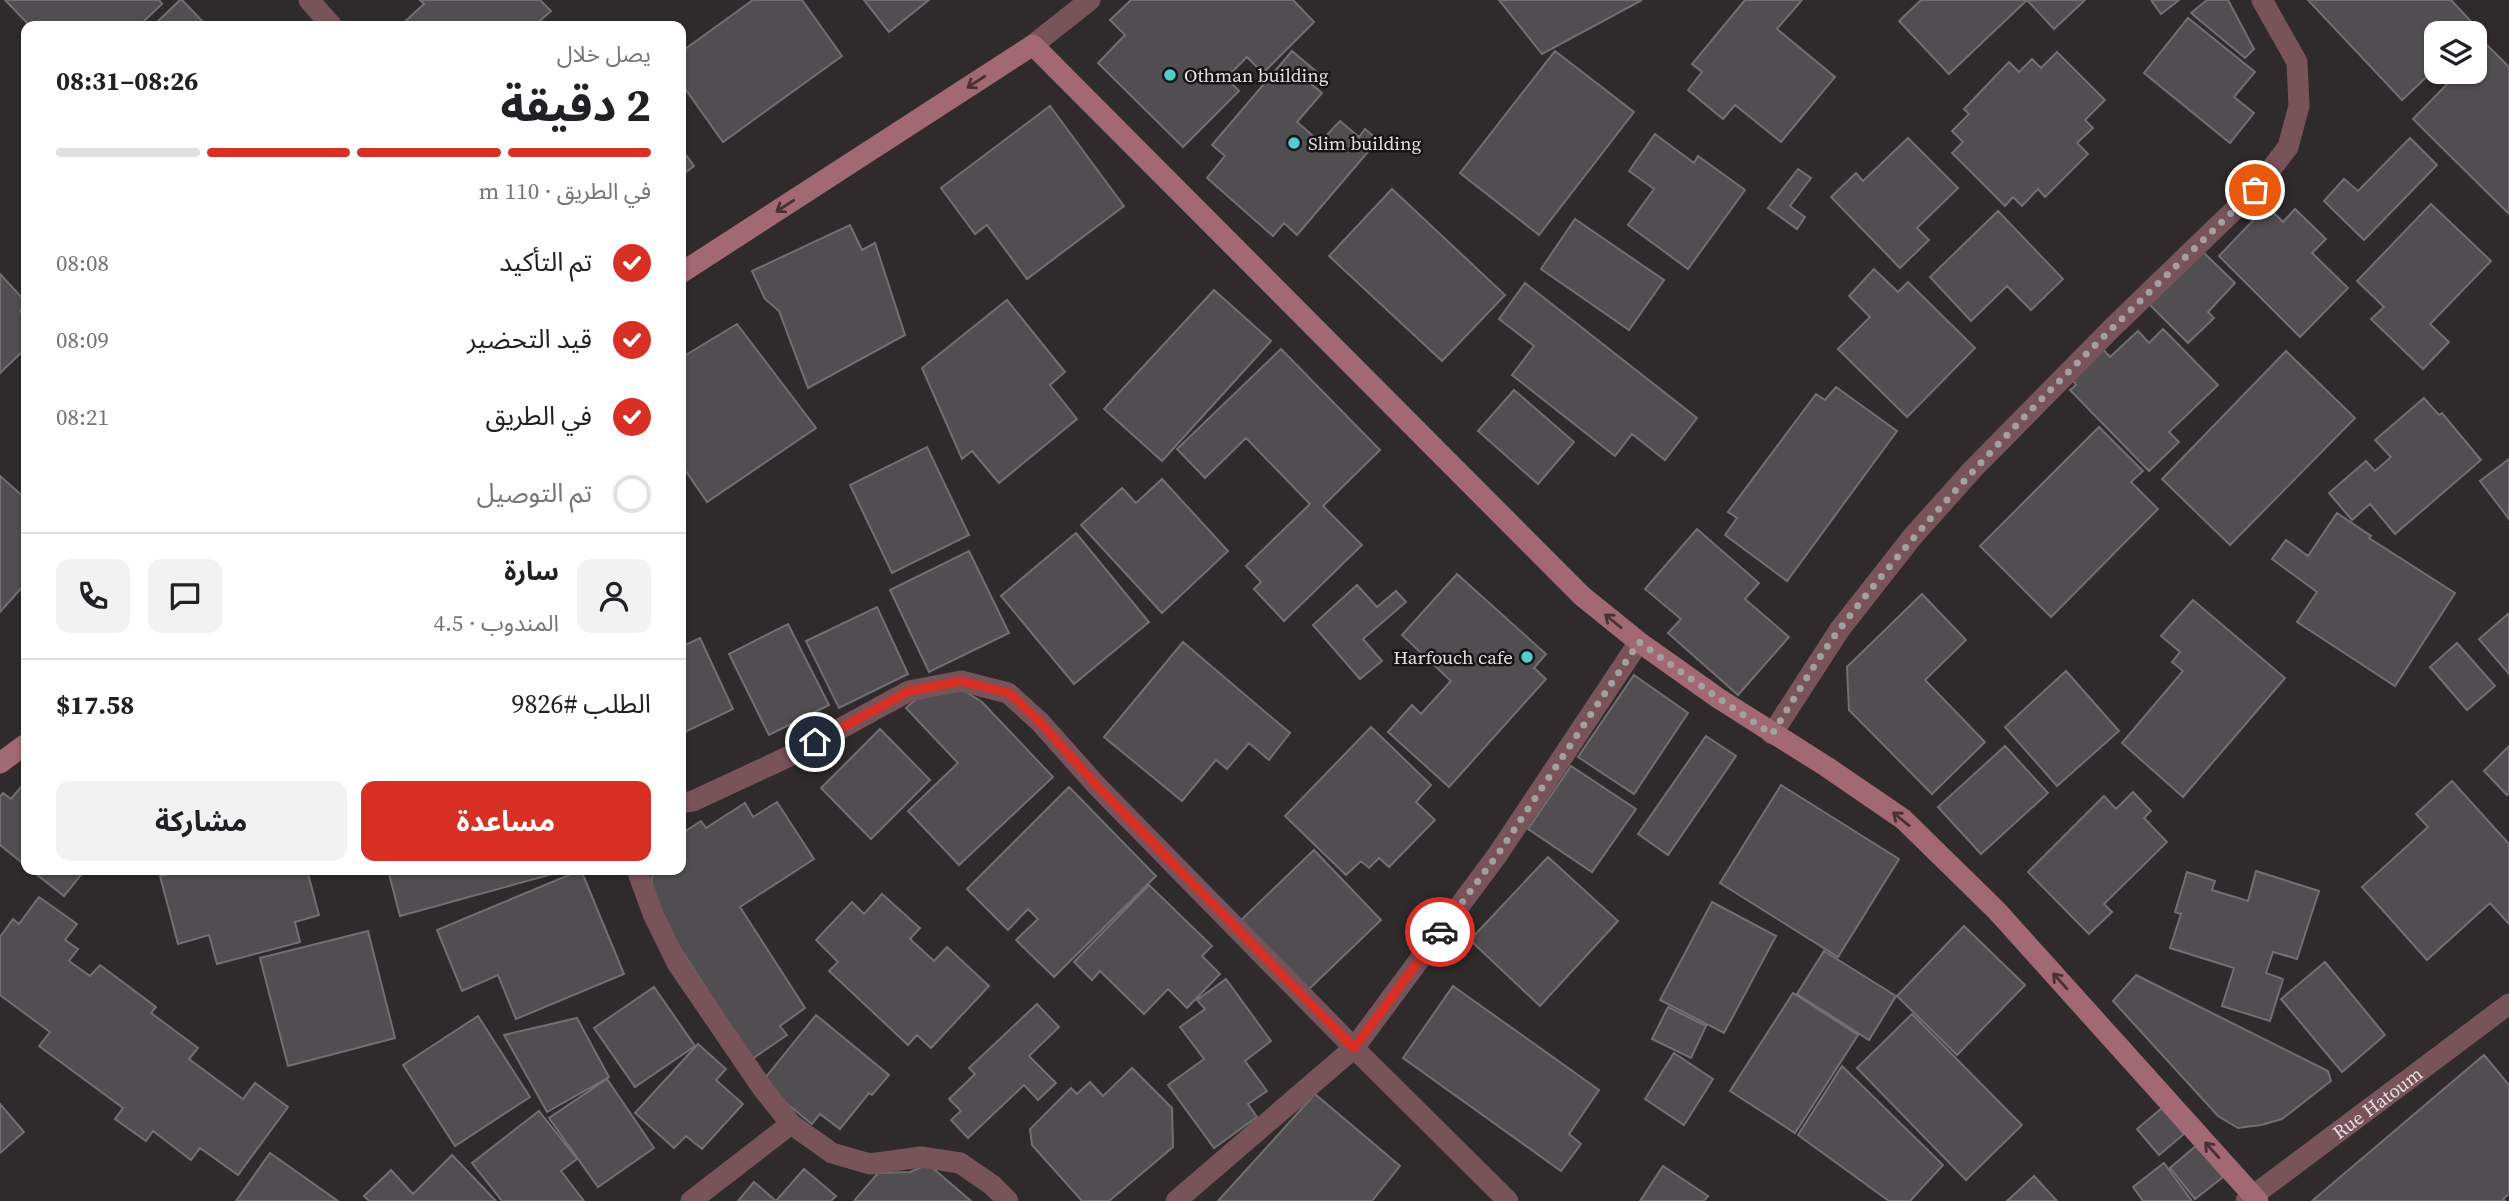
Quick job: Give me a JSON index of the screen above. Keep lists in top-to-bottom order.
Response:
{
  "streets": {
    "street": ["Rue Hatoum"]
  },
  "places": ["Othman building", "Slim building", "Harfouch cafe"],
  "page": {
    "heading": ["2 دقيقة", "يصل خلال", "08:26–08:31"],
    "panel": [
      "سارة",
      "المندوب · 4.5",
      "الطلب #9826",
      "$17.58"
    ],
    "bar": "في الطريق · 110 m",
    "list": [
      ["تم التأكيد", "08:08"],
      ["قيد التحضير", "08:09"],
      ["في الطريق", "08:21"],
      "تم التوصيل"
    ],
    "buttons": ["مساعدة", "مشاركة"]
  }
}
